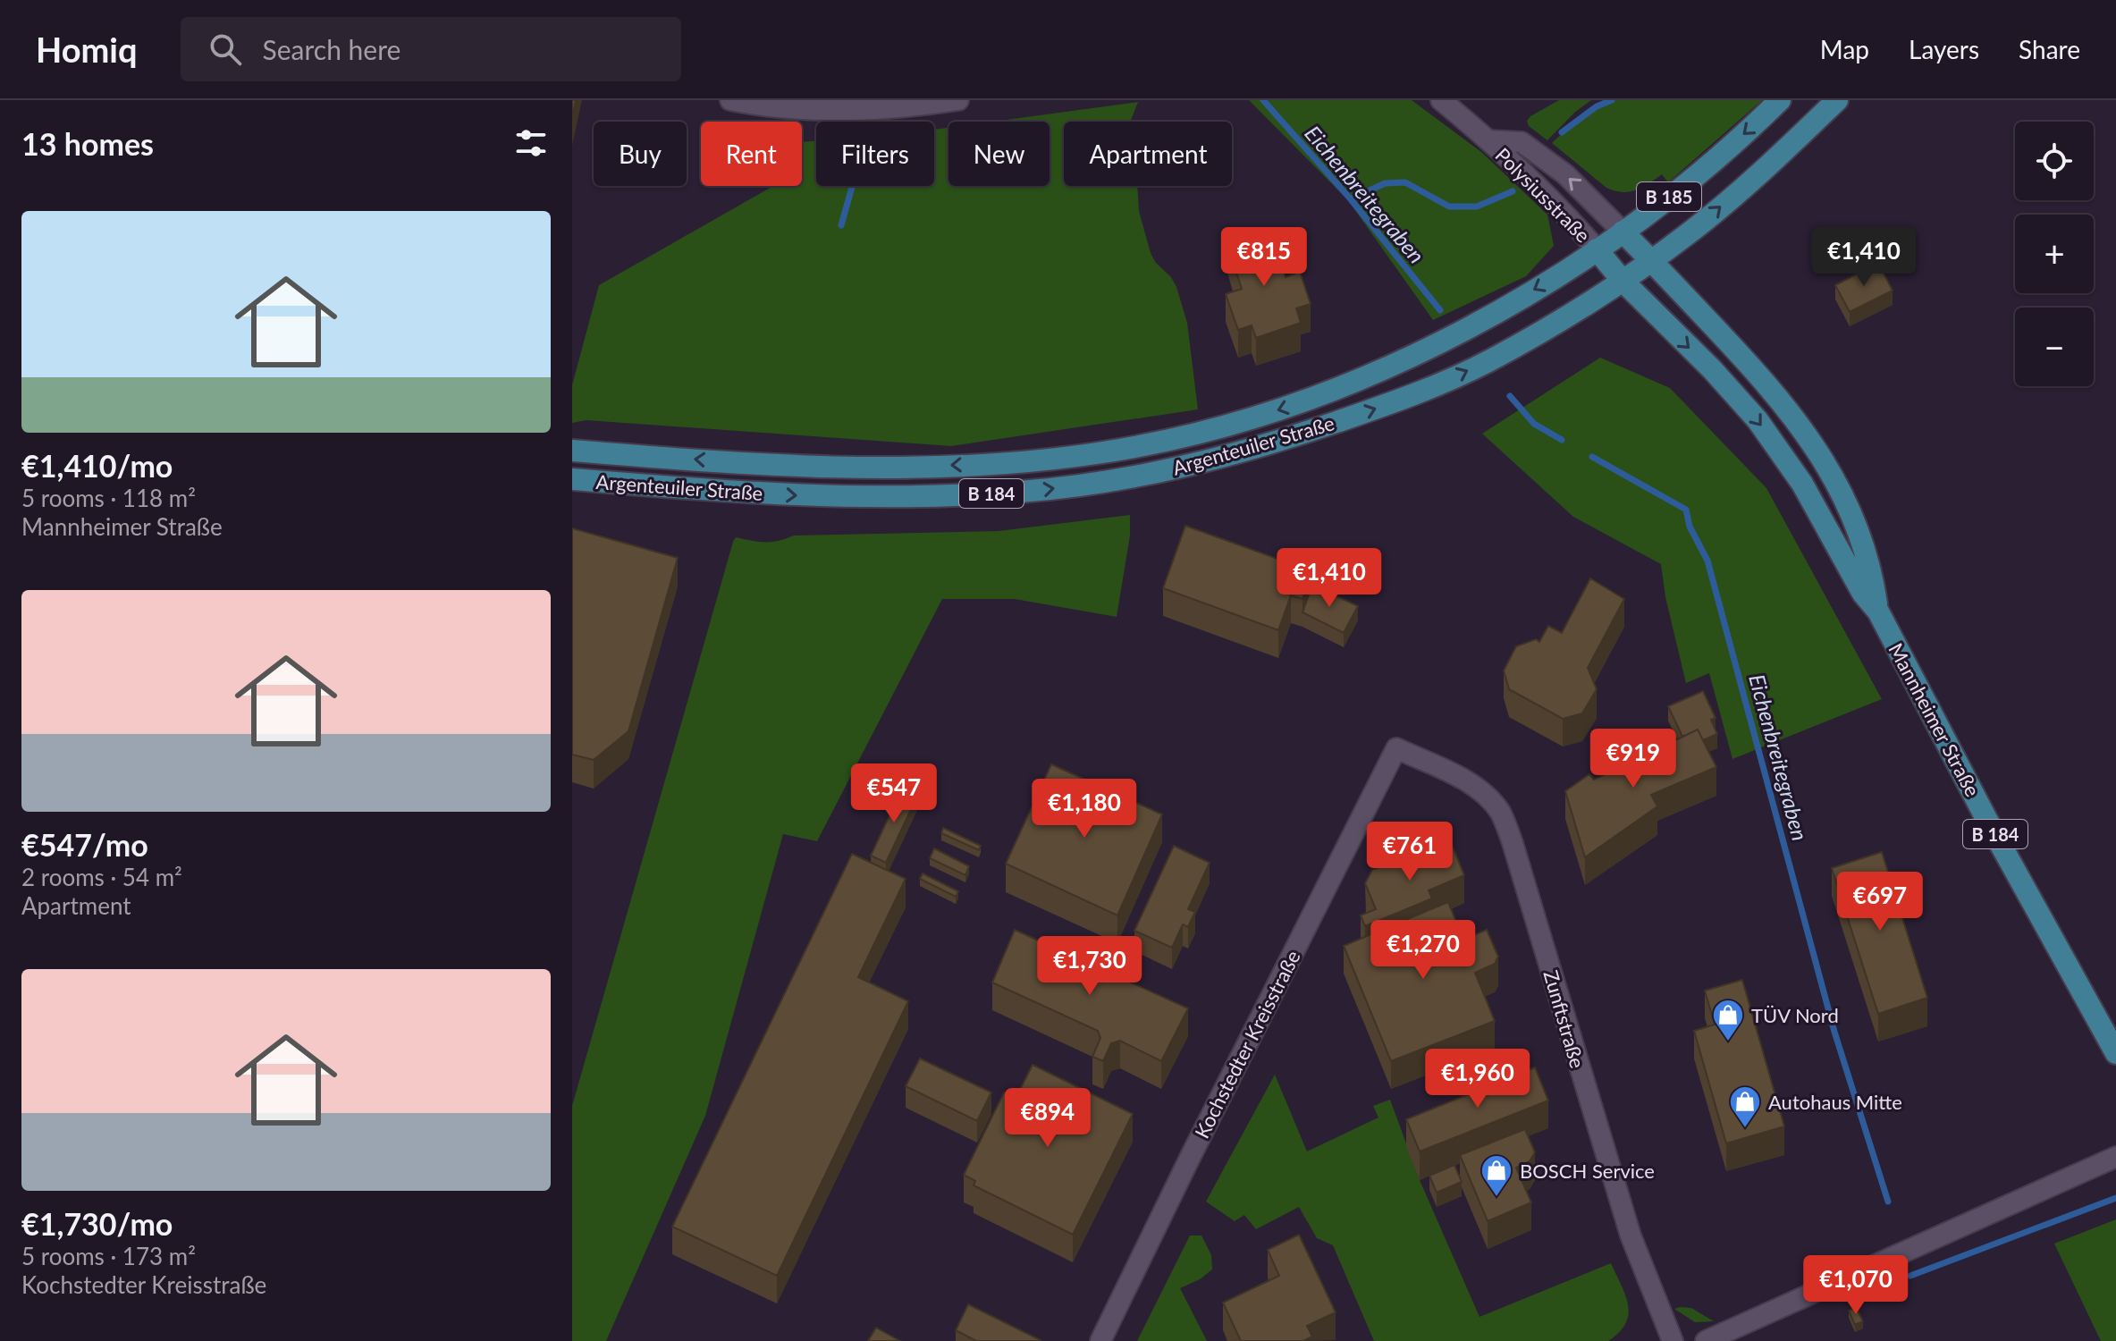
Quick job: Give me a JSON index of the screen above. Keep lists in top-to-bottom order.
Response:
{
  "streets": {
    "main road": [
      "B 185",
      "Argenteuiler Straße",
      "B 184",
      "Mannheimer Straße"
    ],
    "street": ["Polysiusstraße", "Zunftstraße", "Kochstedter Kreisstraße"]
  },
  "crossings": [
    ["Polysiusstraße", "Argenteuiler Straße"],
    ["Polysiusstraße", "Mannheimer Straße"],
    ["Argenteuiler Straße", "Mannheimer Straße"],
    ["Zunftstraße", "Kochstedter Kreisstraße"]
  ],
  "water": ["Eichenbreitegraben"],
  "places": {
    "shop": ["TÜV Nord", "Autohaus Mitte", "BOSCH Service"]
  },
  "page": {
    "header": "Homiq",
    "search": "Search here",
    "nav": ["Map", "Layers", "Share"],
    "heading": "13 homes",
    "map_buttons": ["+", "−"],
    "chip": [
      "Buy",
      "Rent",
      "Filters",
      "New",
      "Apartment"
    ],
    "list": [
      {
        "name": "€1,410/mo",
        "note": "5 rooms · 118 m² · Mannheimer Straße"
      },
      {
        "name": "€547/mo",
        "note": "2 rooms · 54 m² · Apartment"
      },
      {
        "name": "€1,730/mo",
        "note": "5 rooms · 173 m² · Kochstedter Kreisstraße"
      }
    ],
    "price": [
      "€815",
      "€1,410",
      "€1,410",
      "€919",
      "€547",
      "€1,180",
      "€761",
      "€697",
      "€1,270",
      "€1,730",
      "€1,960",
      "€894",
      "€1,070"
    ]
  }
}
